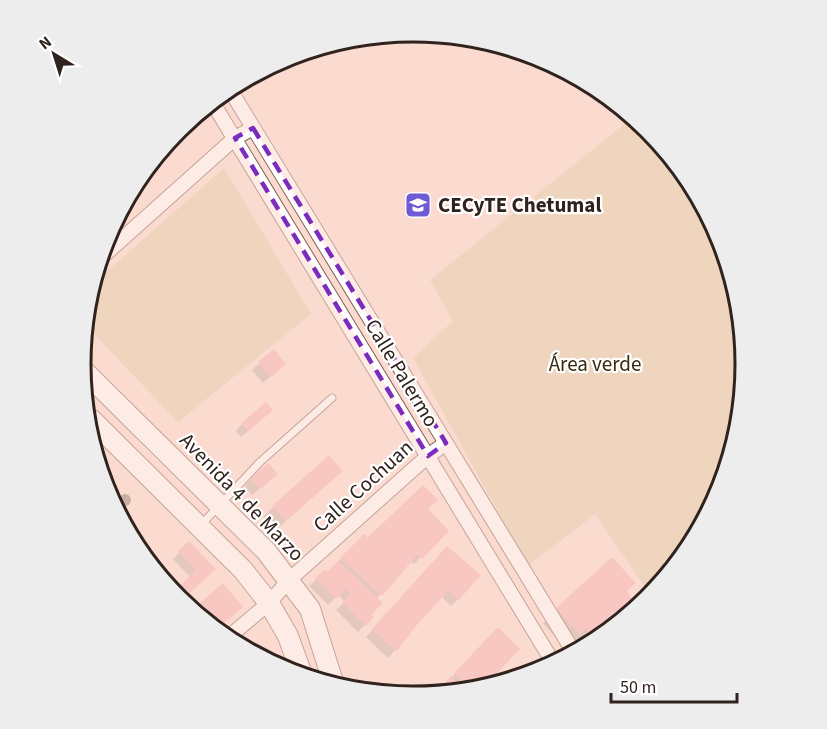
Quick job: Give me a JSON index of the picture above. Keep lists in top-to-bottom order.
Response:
{
  "streets": {
    "street": ["Calle Palermo", "Calle Cochuan", "Avenida 4 de Marzo"]
  },
  "crossings": [
    ["Calle Palermo", "Calle Cochuan"],
    ["Calle Cochuan", "Avenida 4 de Marzo"]
  ],
  "parks": ["Área verde"],
  "places": {
    "school or university": ["CECyTE Chetumal"]
  },
  "scale_bar": "50 m",
  "north": "top left"
}
